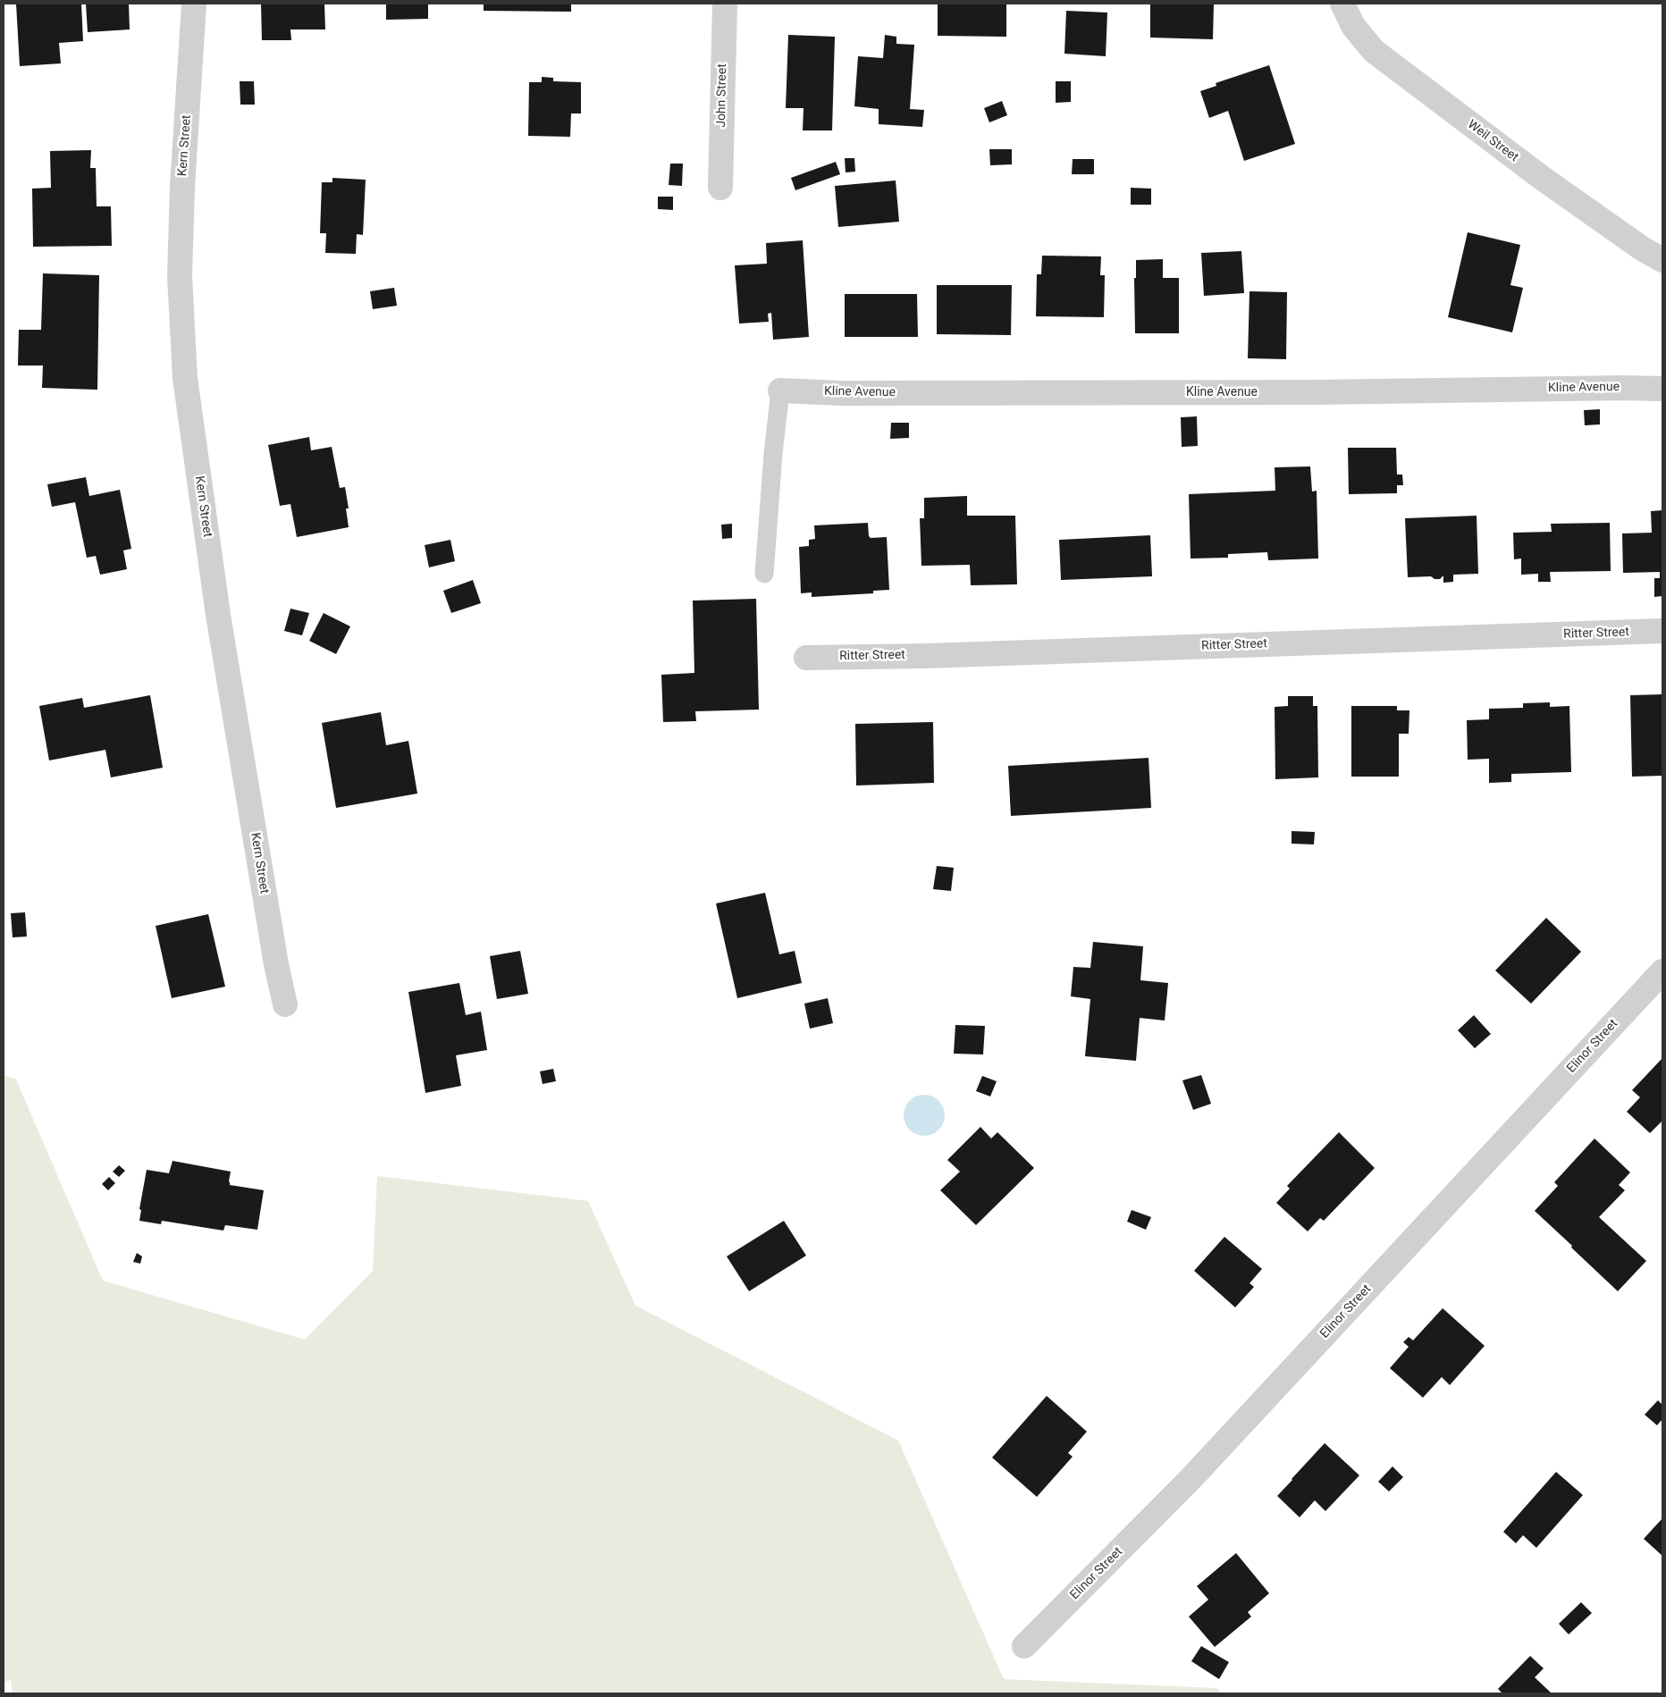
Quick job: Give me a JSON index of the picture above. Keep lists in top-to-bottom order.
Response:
{
  "streets": {
    "street": [
      "John Street",
      "Weil Street",
      "Kern Street",
      "Kline Avenue",
      "Ritter Street",
      "Elinor Street"
    ]
  }
}
